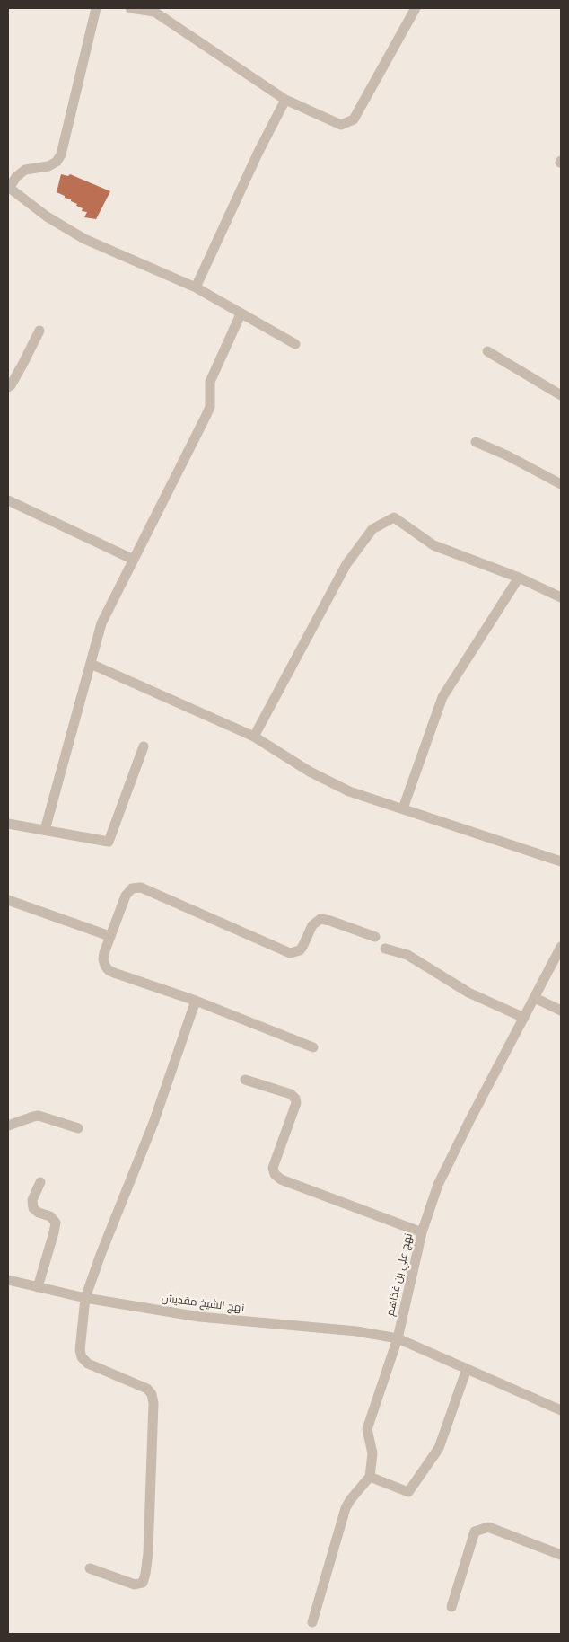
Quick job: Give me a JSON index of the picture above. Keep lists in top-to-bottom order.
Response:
{
  "streets": {
    "street": ["نهج علي بن غذاهم", "نهج الشيخ مقديش"]
  },
  "crossings": [
    ["نهج علي بن غذاهم", "نهج الشيخ مقديش"]
  ]
}
